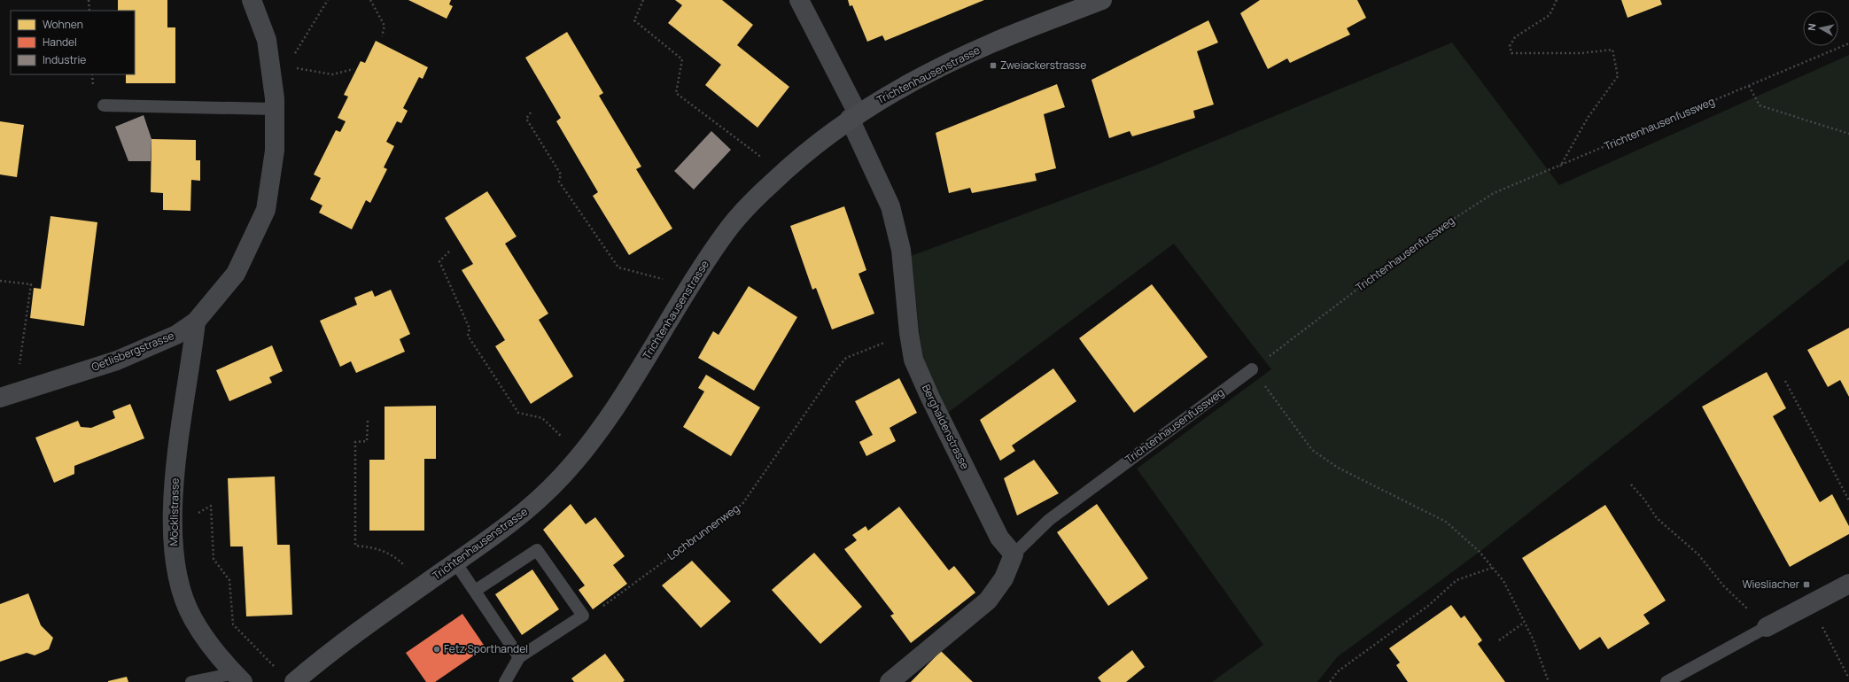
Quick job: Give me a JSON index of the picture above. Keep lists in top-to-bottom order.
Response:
{
  "streets": {
    "street": [
      "Trichtenhausenstrasse",
      "Oetlisbergstrasse",
      "Berghaldenstrasse",
      "Möcklistrasse"
    ],
    "lane": ["Trichtenhausenfussweg"],
    "path": ["Lochbrunnenweg"]
  },
  "crossings": [
    ["Trichtenhausenstrasse", "Berghaldenstrasse"],
    ["Trichtenhausenfussweg", "Berghaldenstrasse"],
    ["Oetlisbergstrasse", "Möcklistrasse"],
    ["Berghaldenstrasse", "Lochbrunnenweg"]
  ],
  "places": {
    "transit": ["Zweiackerstrasse", "Wiesliacher"],
    "other": ["Fetz Sporthandel"]
  },
  "legend": ["Wohnen", "Handel", "Industrie"],
  "north": "left"
}
